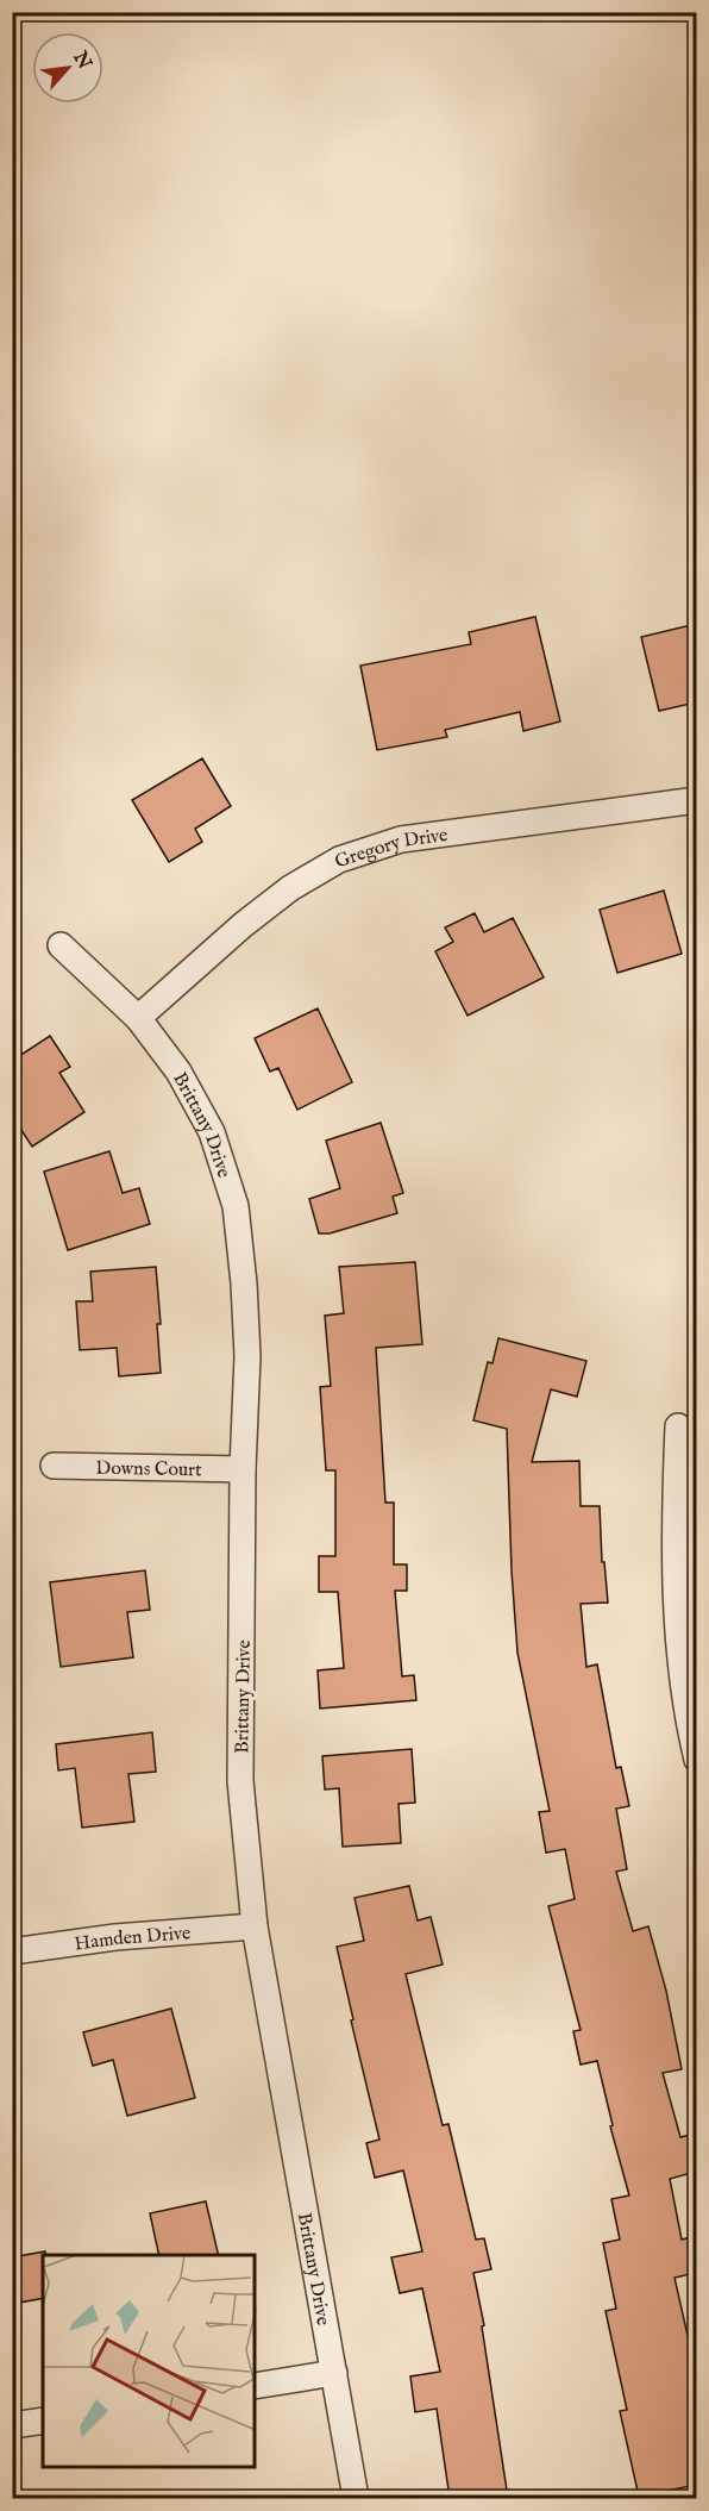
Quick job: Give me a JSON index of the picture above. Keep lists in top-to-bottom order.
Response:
{
  "streets": {
    "street": [
      "Gregory Drive",
      "Brittany Drive",
      "Downs Court",
      "Hamden Drive"
    ]
  },
  "crossings": [
    ["Gregory Drive", "Brittany Drive"],
    ["Brittany Drive", "Downs Court"],
    ["Brittany Drive", "Hamden Drive"]
  ],
  "north": "top right"
}
